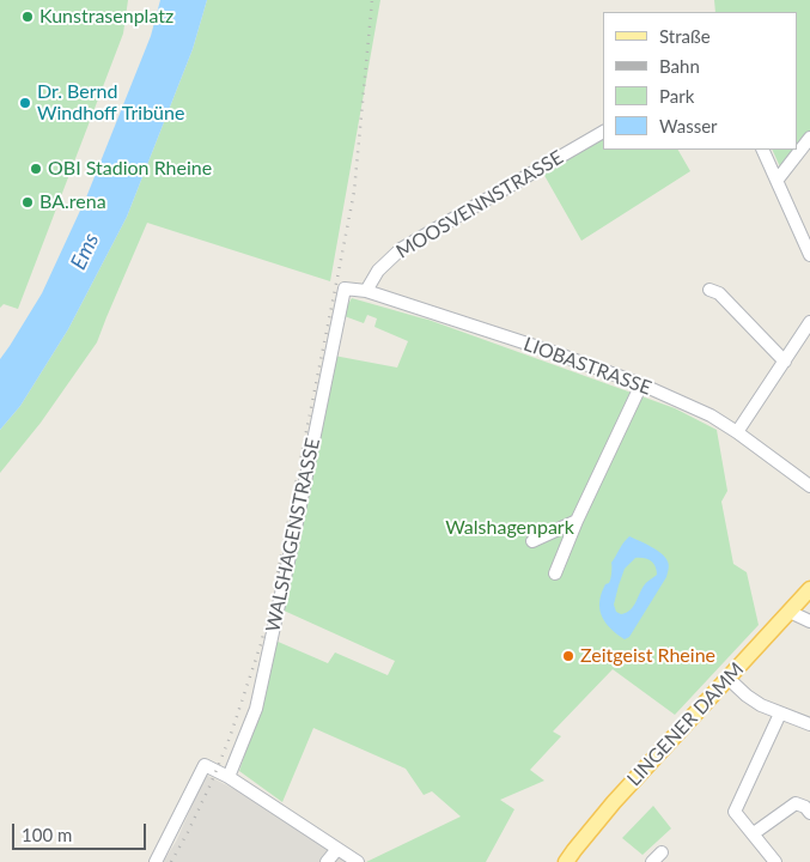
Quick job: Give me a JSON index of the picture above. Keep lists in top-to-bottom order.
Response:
{
  "streets": {
    "main road": ["LINGENER DAMM"],
    "street": ["MOOSVENNSTRASSE", "LIOBASTRASSE", "WALSHAGENSTRASSE"]
  },
  "crossings": [
    ["MOOSVENNSTRASSE", "LIOBASTRASSE"],
    ["LIOBASTRASSE", "WALSHAGENSTRASSE"]
  ],
  "water": ["Ems"],
  "parks": ["Walshagenpark"],
  "places": [
    "Kunstrasenplatz",
    "Dr. Bernd Windhoff Tribüne",
    "OBI Stadion Rheine",
    "BA.rena",
    "Zeitgeist Rheine"
  ],
  "legend": [
    "Straße",
    "Bahn",
    "Park",
    "Wasser"
  ],
  "scale_bar": "100 m"
}
